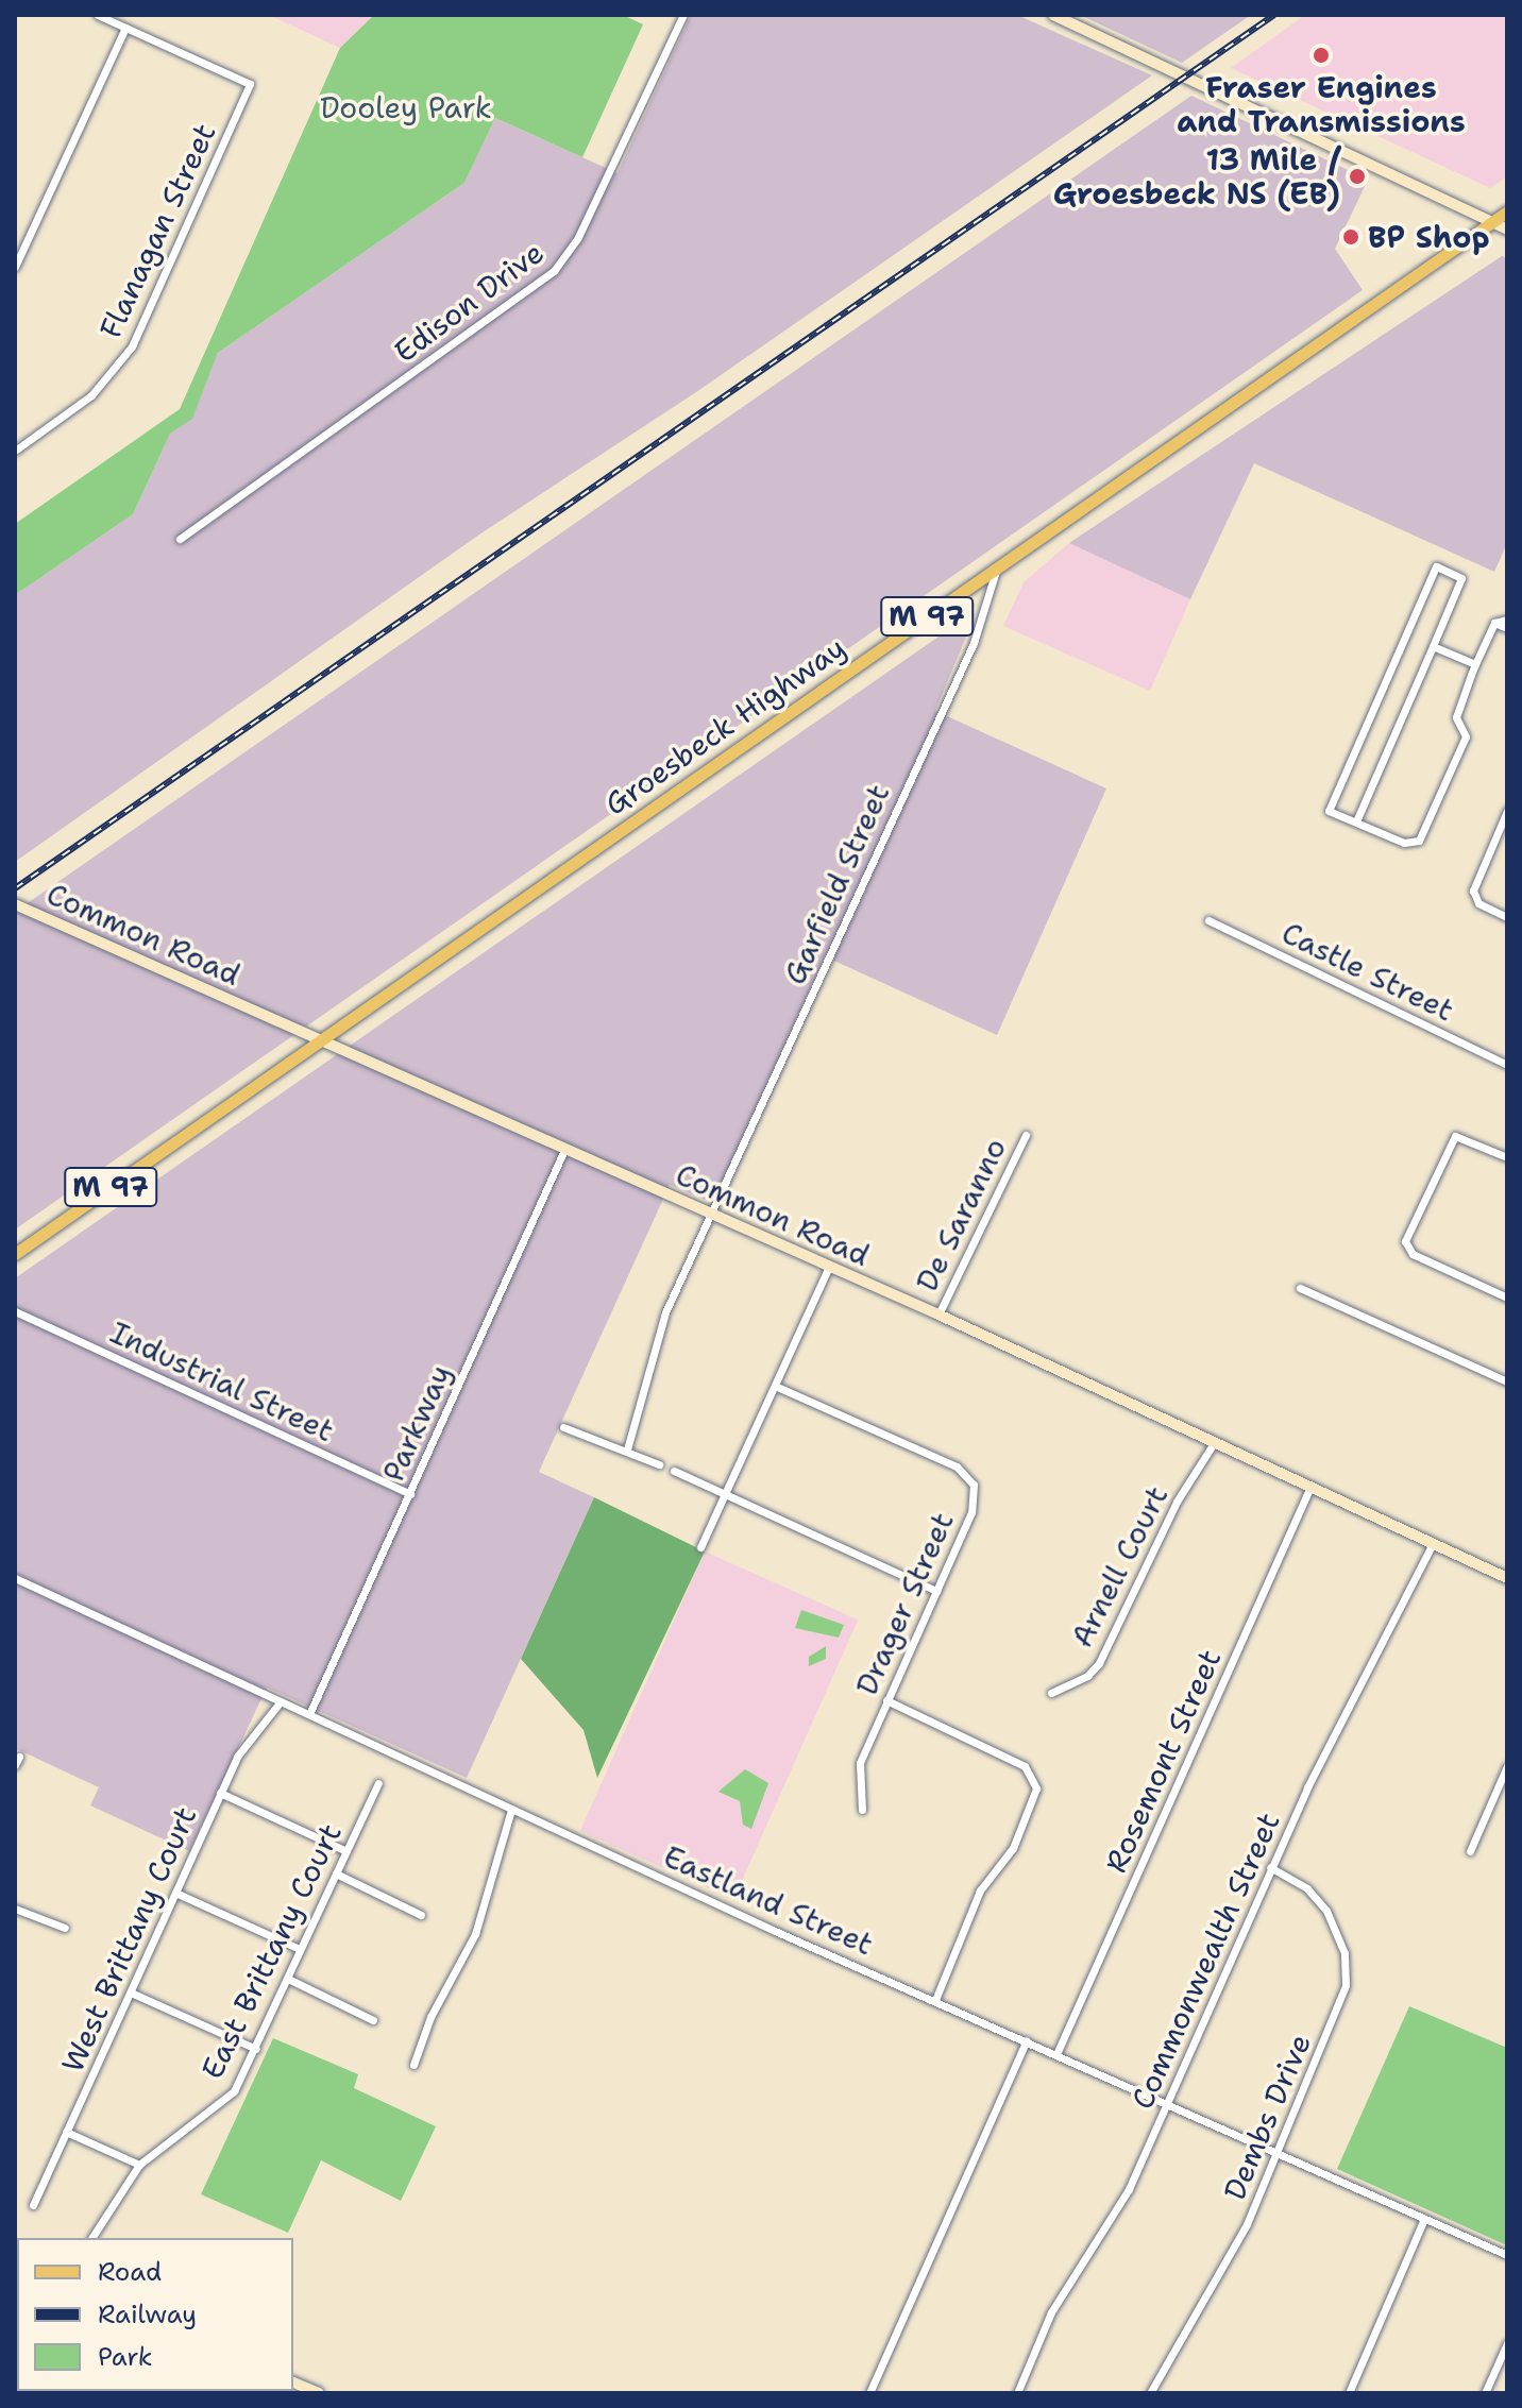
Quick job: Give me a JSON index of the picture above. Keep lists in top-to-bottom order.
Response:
{
  "streets": {
    "main road": ["M 97", "Groesbeck Highway"],
    "street": [
      "Flanagan Street",
      "Edison Drive",
      "Garfield Street",
      "Common Road",
      "Castle Street",
      "De Saranno",
      "Industrial Street",
      "Parkway",
      "Arnell Court",
      "Drager Street",
      "Rosemont Street",
      "Eastland Street",
      "West Brittany Court",
      "East Brittany Court",
      "Commonwealth Street",
      "Dembs Drive"
    ]
  },
  "crossings": [
    ["Groesbeck Highway", "Garfield Street"],
    ["Groesbeck Highway", "Common Road"],
    ["Garfield Street", "Common Road"],
    ["Common Road", "De Saranno"],
    ["Common Road", "Parkway"],
    ["Common Road", "Arnell Court"],
    ["Common Road", "Rosemont Street"],
    ["Common Road", "Commonwealth Street"],
    ["Industrial Street", "Parkway"],
    ["Parkway", "Eastland Street"],
    ["Rosemont Street", "Eastland Street"],
    ["Eastland Street", "West Brittany Court"],
    ["Eastland Street", "Commonwealth Street"],
    ["Eastland Street", "Dembs Drive"],
    ["Commonwealth Street", "Dembs Drive"]
  ],
  "parks": ["Dooley Park"],
  "places": ["Fraser Engines and Transmissions", "13 Mile / Groesbeck NS (EB)", "BP Shop"],
  "legend": ["Road", "Railway", "Park"]
}
